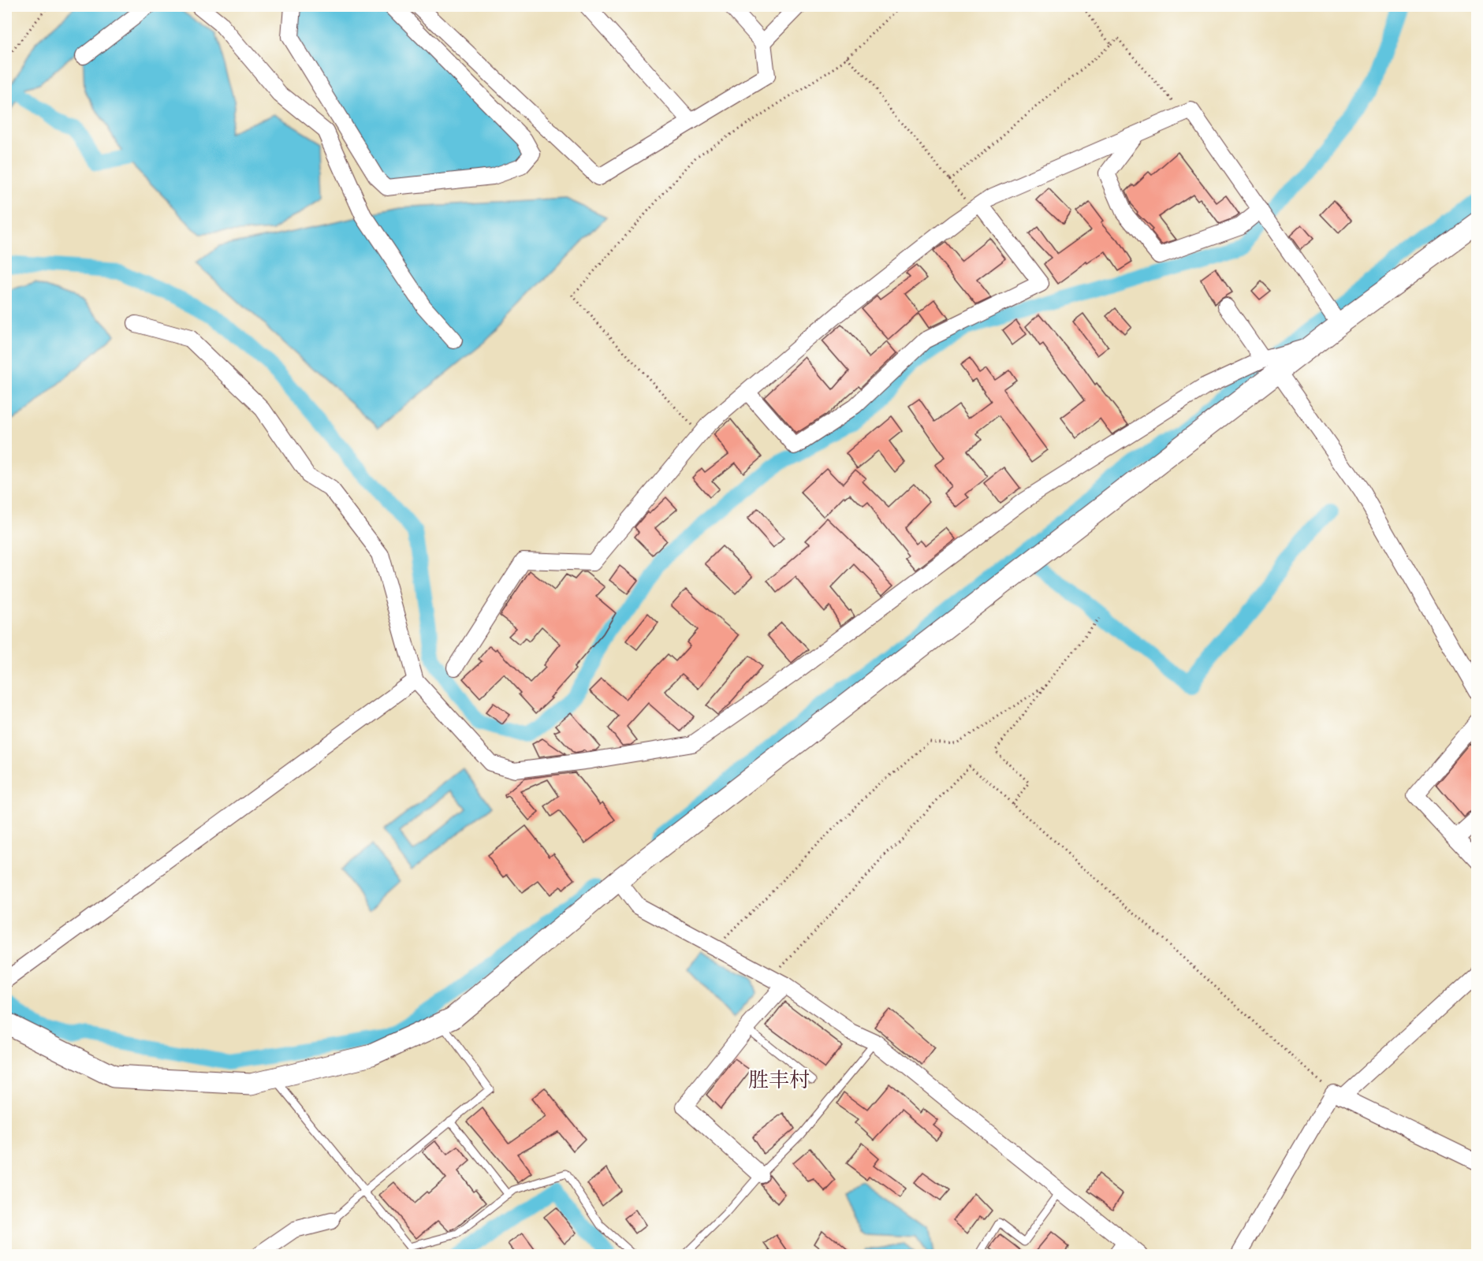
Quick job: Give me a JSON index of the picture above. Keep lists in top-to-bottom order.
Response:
{
  "districts": ["胜丰村"]
}
